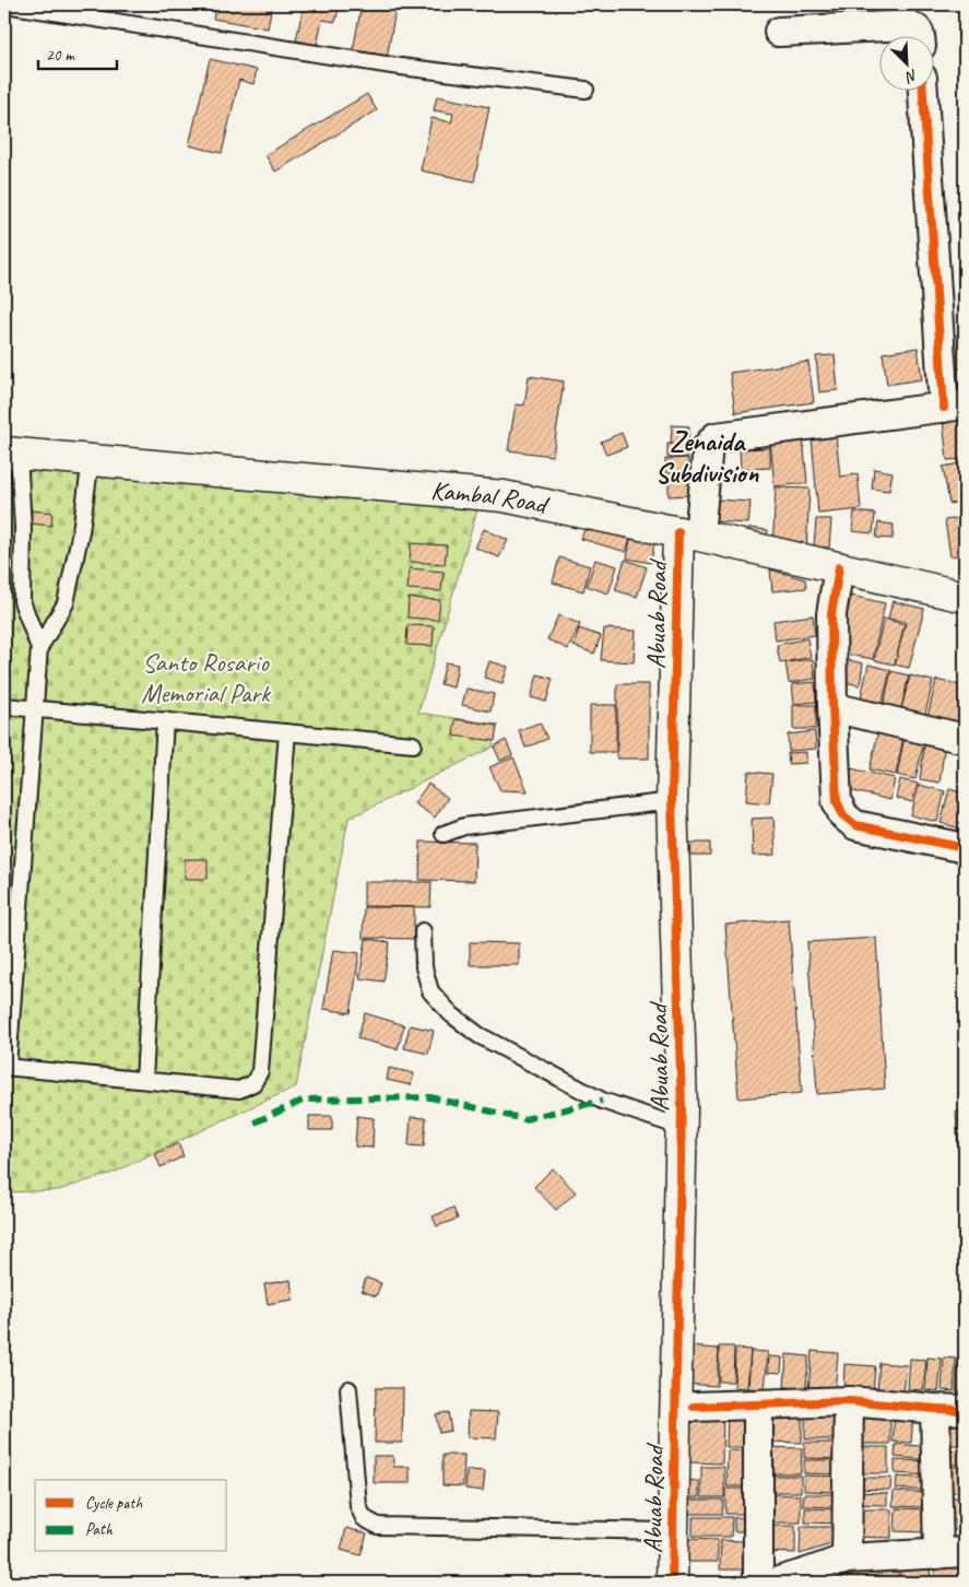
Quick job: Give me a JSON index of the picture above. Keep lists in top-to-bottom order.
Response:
{
  "streets": {
    "street": ["Kambal Road", "Abuab Road"]
  },
  "crossings": [
    ["Kambal Road", "Abuab Road"]
  ],
  "districts": ["Zenaida Subdivision"],
  "parks": ["Santo Rosario Memorial Park"],
  "legend": ["Cycle path", "Path"],
  "scale_bar": "20 m",
  "north": "bottom right"
}
